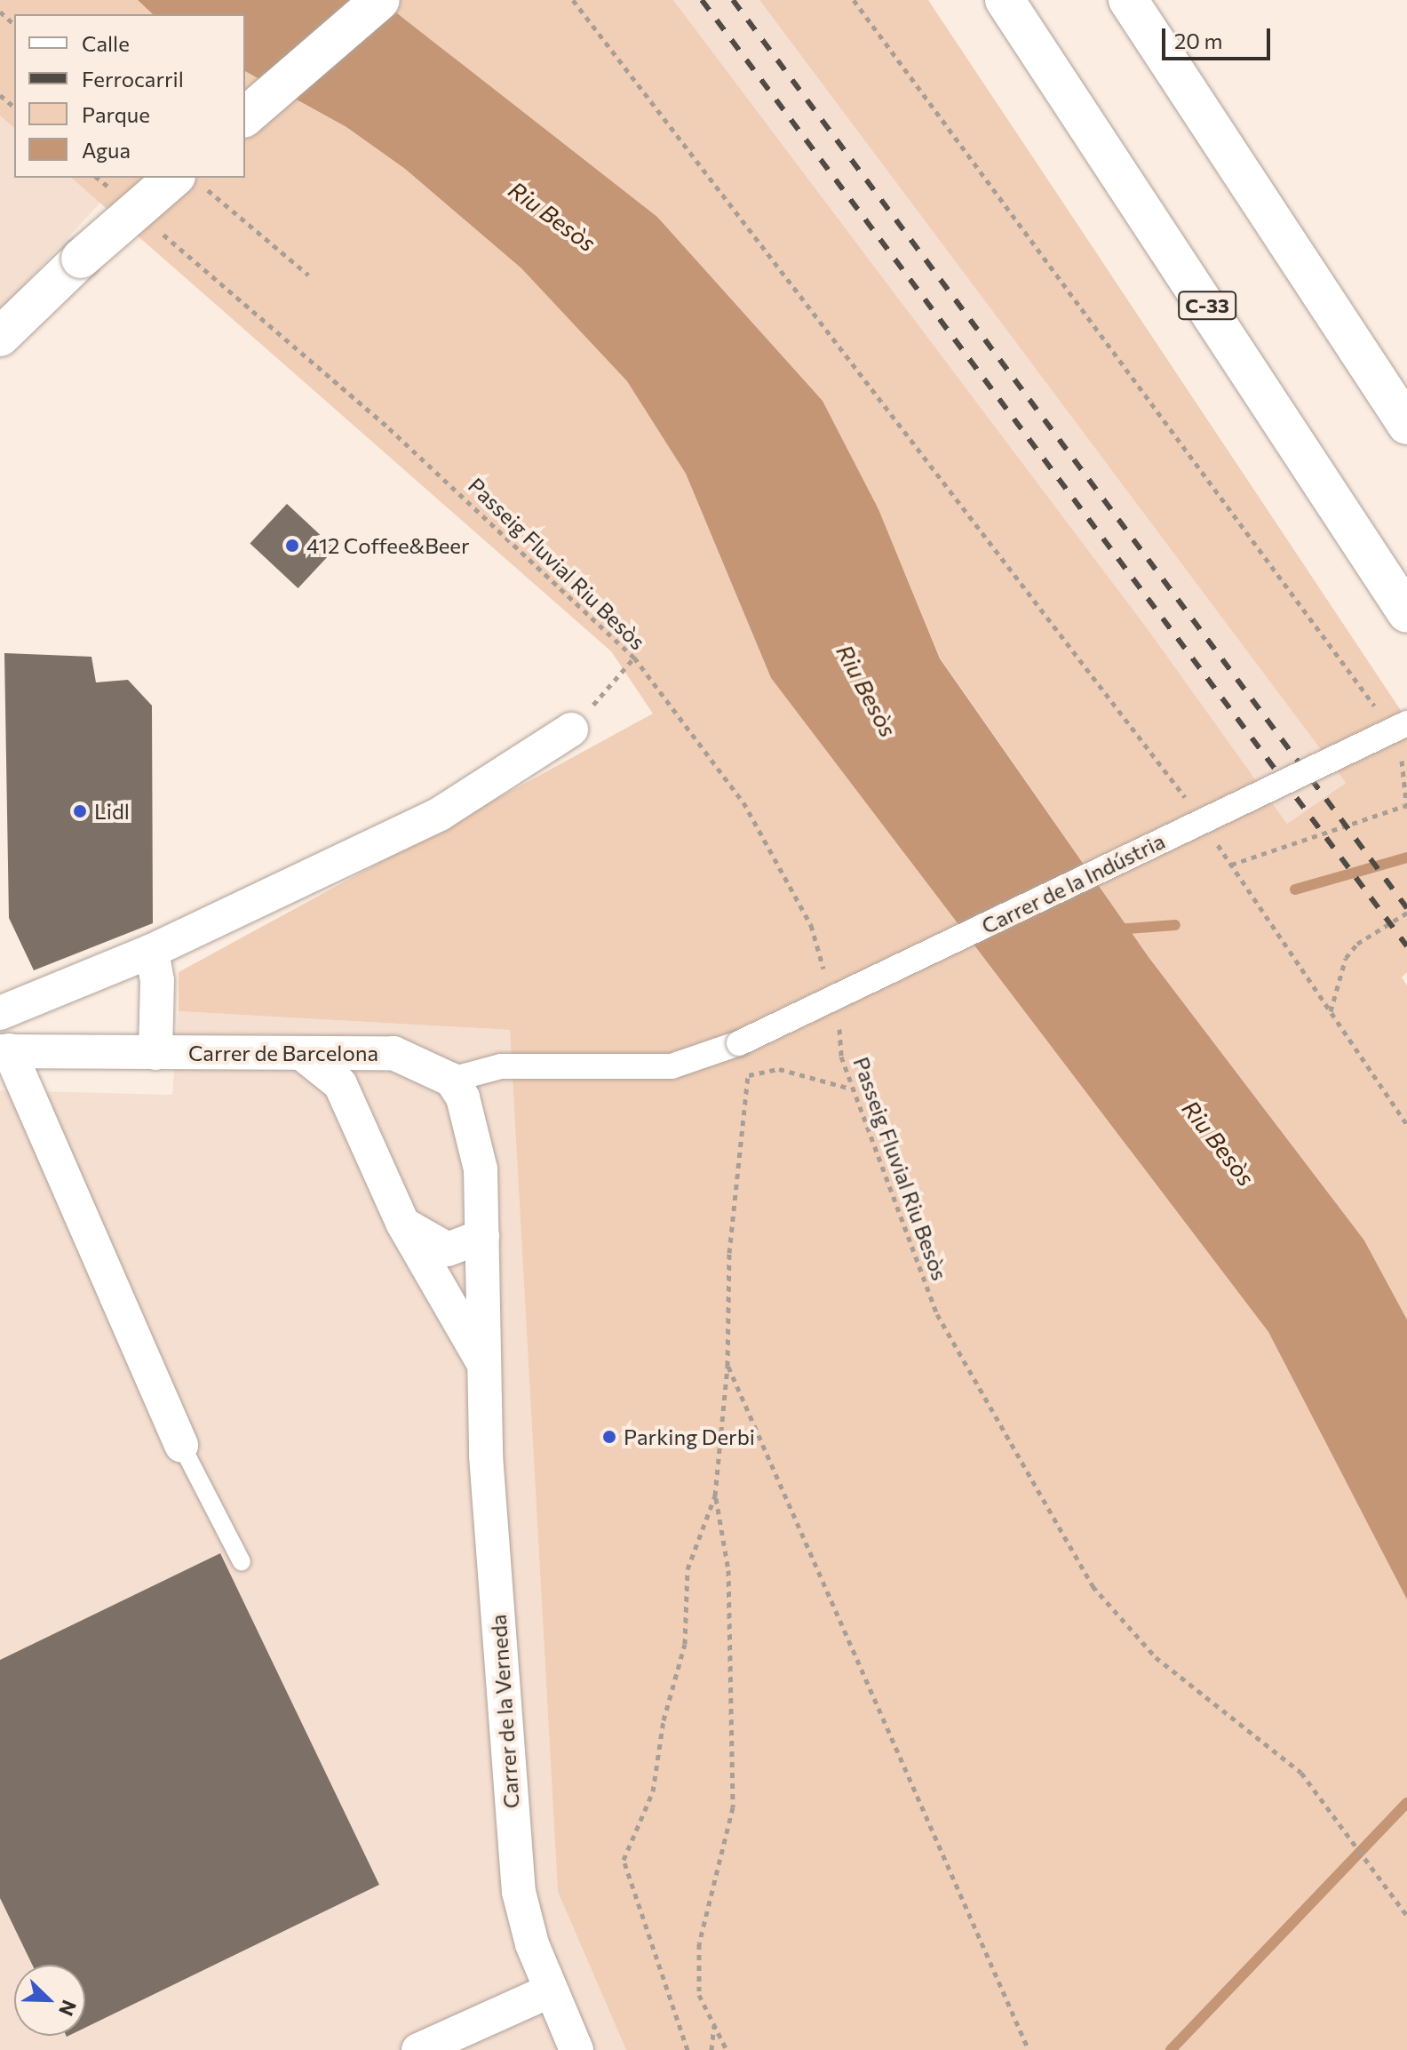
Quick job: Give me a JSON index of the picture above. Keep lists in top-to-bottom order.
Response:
{
  "streets": {
    "main road": ["C-33"],
    "street": ["Carrer de la Indústria", "Carrer de Barcelona", "Carrer de la Verneda"],
    "path": ["Passeig Fluvial Riu Besòs"]
  },
  "crossings": [
    ["Carrer de Barcelona", "Carrer de la Verneda"]
  ],
  "water": ["Riu Besòs"],
  "places": ["412 Coffee&Beer", "Lidl", "Parking Derbi"],
  "legend": [
    "Calle",
    "Ferrocarril",
    "Parque",
    "Agua"
  ],
  "scale_bar": "20 m",
  "north": "bottom right"
}
